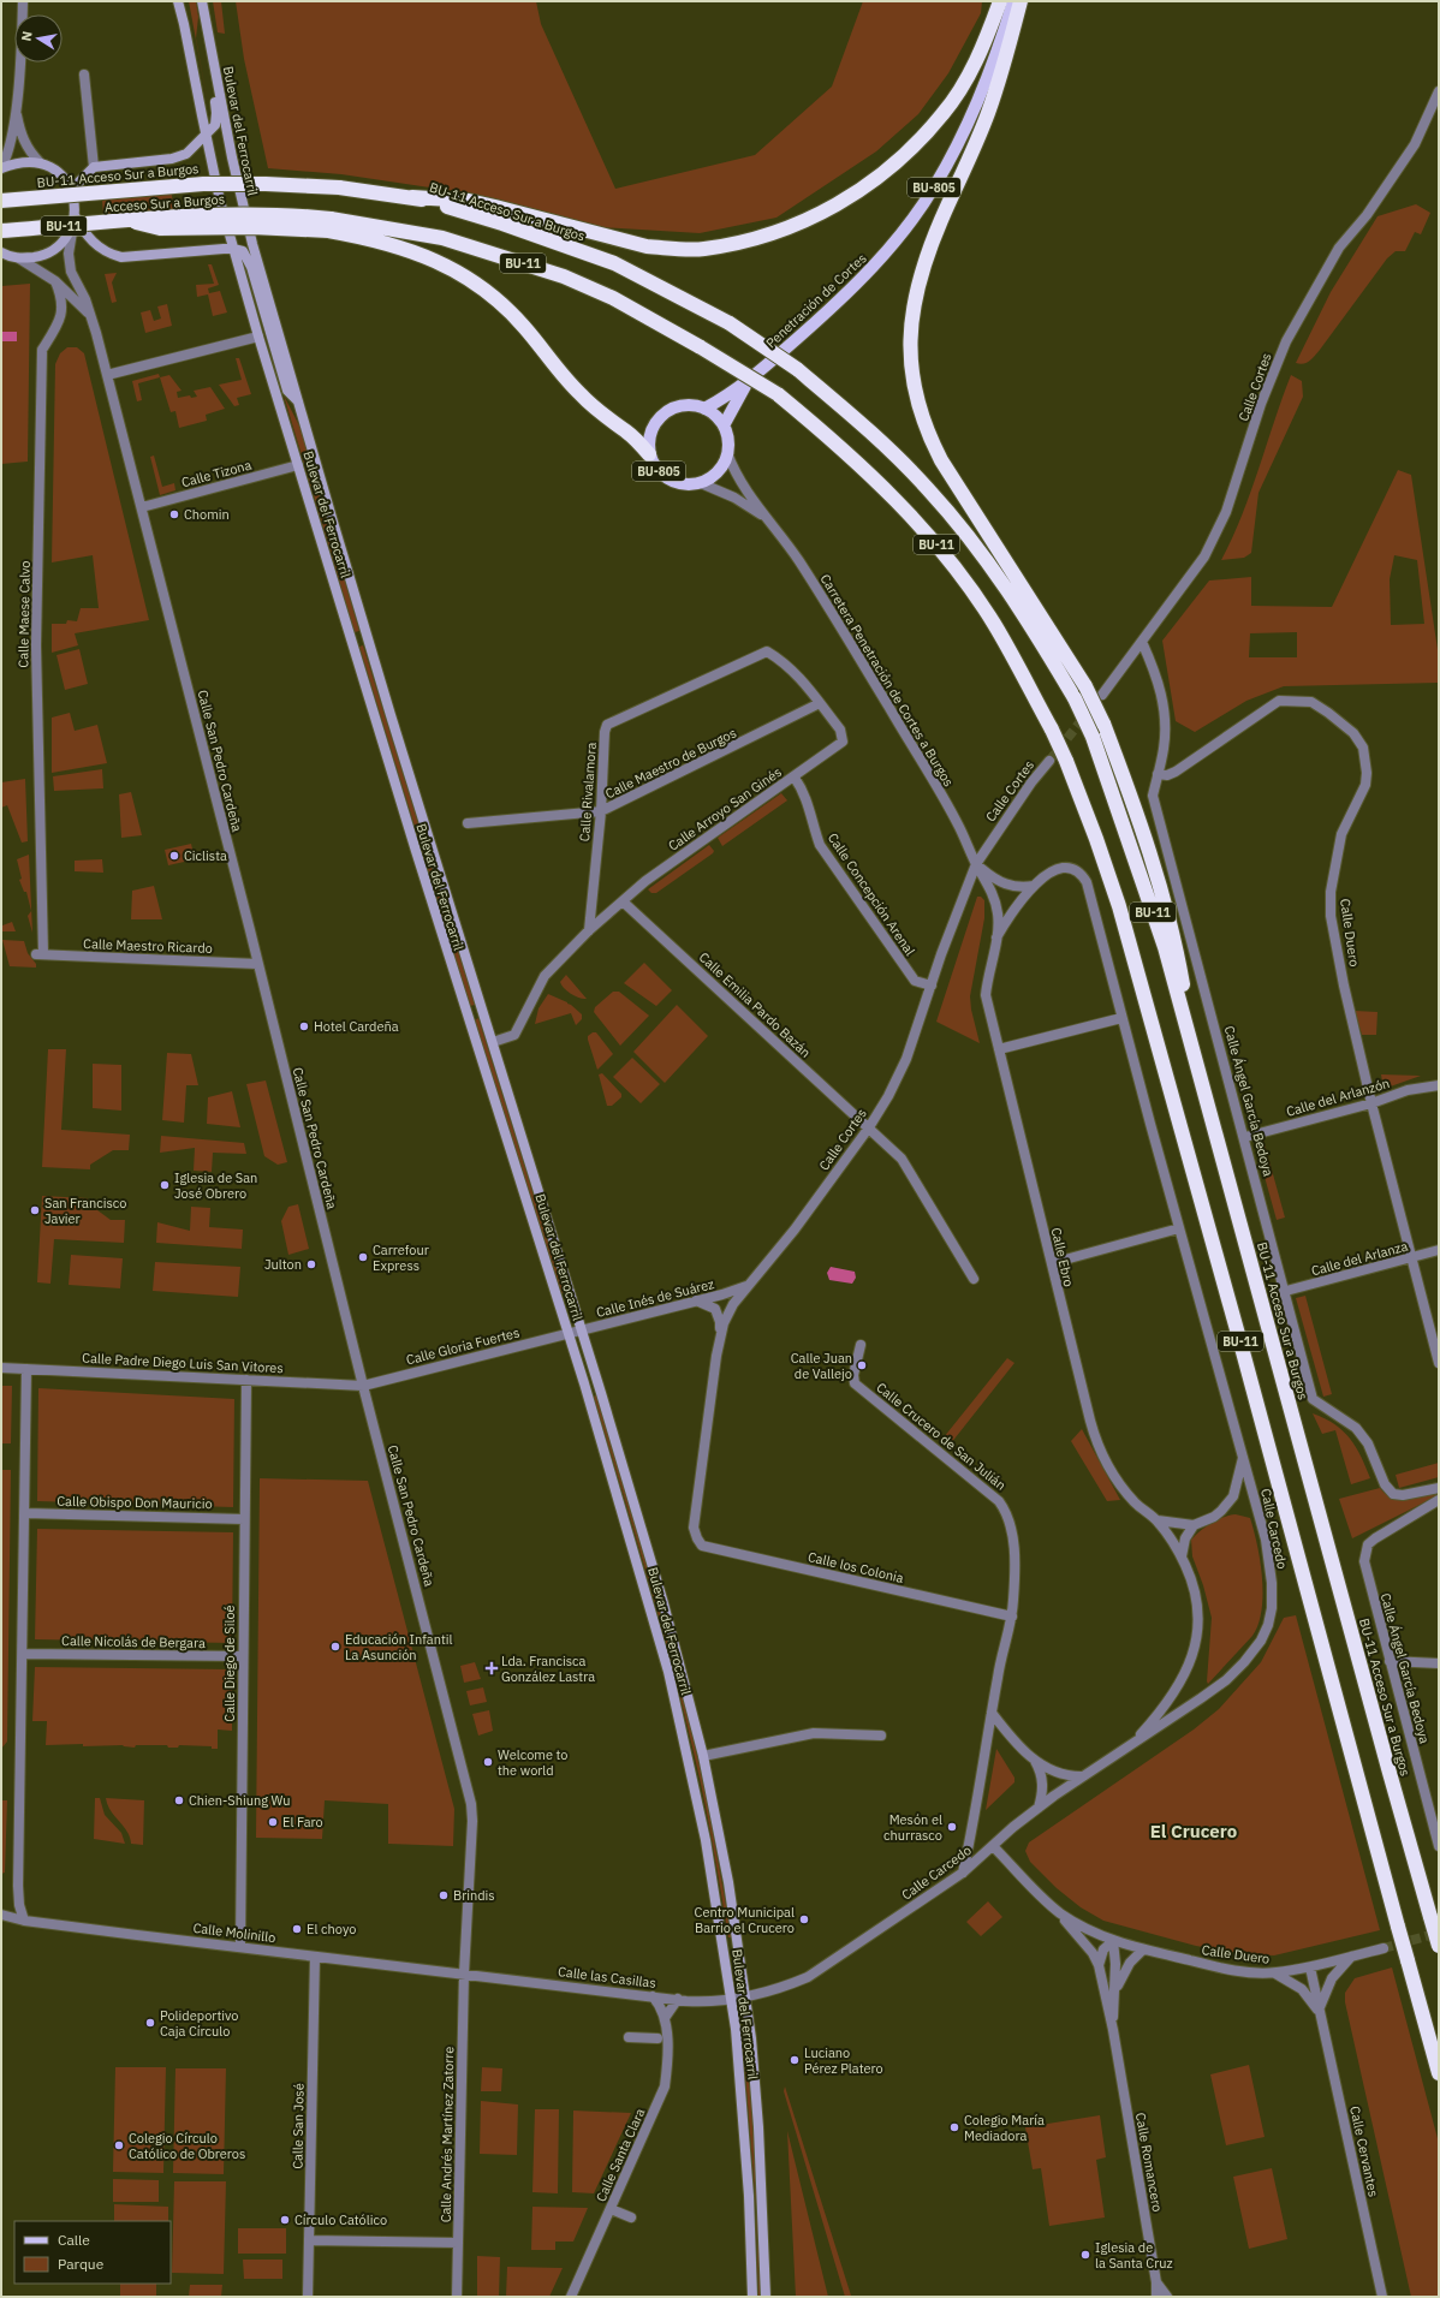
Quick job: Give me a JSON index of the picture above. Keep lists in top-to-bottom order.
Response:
{
  "streets": {
    "highway": ["BU-11 Acceso Sur a Burgos", "Acceso Sur a Burgos", "BU-11"],
    "main road": ["Bulevar del Ferrocarril", "BU-805", "Penetración de Cortes"],
    "street": [
      "Calle Cortes",
      "Calle Tizona",
      "Calle Maese Calvo",
      "Carretera Penetración de Cortes a Burgos",
      "Calle San Pedro Cardeña",
      "Calle Maestro de Burgos",
      "Calle Rivalamora",
      "Calle Arroyo San Ginés",
      "Calle Concepción Arenal",
      "Calle Duero",
      "Calle Maestro Ricardo",
      "Calle Emilia Pardo Bazán",
      "Calle del Arlanzón",
      "Calle Ángel García Bedoya",
      "Calle Ebro",
      "Calle del Arlanza",
      "Calle Inés de Suárez",
      "Calle Gloria Fuertes",
      "Calle Padre Diego Luis San Vitores",
      "Calle Crucero de San Julián",
      "Calle Obispo Don Mauricio",
      "Calle Carcedo",
      "Calle los Colonia",
      "Calle Nicolás de Bergara",
      "Calle Diego de Siloé",
      "Calle Molinillo",
      "Calle las Casillas",
      "Calle San José",
      "Calle Andrés Martínez Zatorre",
      "Calle Cervantes",
      "Calle Santa Clara",
      "Calle Romancero"
    ]
  },
  "crossings": [
    ["Bulevar del Ferrocarril", "Calle Tizona"],
    ["Bulevar del Ferrocarril", "Calle Inés de Suárez"],
    ["Bulevar del Ferrocarril", "Calle Gloria Fuertes"],
    ["Bulevar del Ferrocarril", "Calle Carcedo"],
    ["Bulevar del Ferrocarril", "Calle las Casillas"],
    ["BU-805", "Penetración de Cortes"],
    ["BU-805", "Carretera Penetración de Cortes a Burgos"],
    ["Acceso Sur a Burgos", "BU-11"],
    ["Penetración de Cortes", "Carretera Penetración de Cortes a Burgos"],
    ["Calle Cortes", "Carretera Penetración de Cortes a Burgos"],
    ["Calle Cortes", "Calle Concepción Arenal"],
    ["Calle Cortes", "Calle Emilia Pardo Bazán"],
    ["Calle Cortes", "Calle Ángel García Bedoya"],
    ["Calle Cortes", "Calle Ebro"],
    ["Calle Cortes", "Calle Inés de Suárez"],
    ["Calle Cortes", "Calle los Colonia"],
    ["Calle Tizona", "Calle San Pedro Cardeña"],
    ["Calle Maese Calvo", "Calle Maestro Ricardo"],
    ["Carretera Penetración de Cortes a Burgos", "Calle Ebro"],
    ["Calle San Pedro Cardeña", "Calle Maestro Ricardo"],
    ["Calle San Pedro Cardeña", "Calle Gloria Fuertes"],
    ["Calle San Pedro Cardeña", "Calle Padre Diego Luis San Vitores"],
    ["Calle San Pedro Cardeña", "Calle Molinillo"],
    ["Calle San Pedro Cardeña", "Calle las Casillas"],
    ["Calle San Pedro Cardeña", "Calle Andrés Martínez Zatorre"],
    ["Calle Maestro de Burgos", "Calle Rivalamora"],
    ["Calle Maestro de Burgos", "Calle Arroyo San Ginés"],
    ["Calle Rivalamora", "Calle Arroyo San Ginés"],
    ["Calle Arroyo San Ginés", "Calle Concepción Arenal"],
    ["Calle Arroyo San Ginés", "Calle Emilia Pardo Bazán"],
    ["Calle Duero", "Calle del Arlanzón"],
    ["Calle Duero", "Calle Ángel García Bedoya"],
    ["Calle Duero", "Calle del Arlanza"],
    ["Calle Duero", "Calle Carcedo"],
    ["Calle Duero", "Calle Cervantes"],
    ["Calle Duero", "Calle Romancero"],
    ["Calle del Arlanzón", "Calle Ángel García Bedoya"],
    ["Calle Ángel García Bedoya", "Calle del Arlanza"],
    ["Calle Ebro", "Calle Carcedo"],
    ["Calle Inés de Suárez", "Calle Gloria Fuertes"],
    ["Calle Gloria Fuertes", "Calle Padre Diego Luis San Vitores"],
    ["Calle Padre Diego Luis San Vitores", "Calle Diego de Siloé"],
    ["Calle Crucero de San Julián", "Calle Carcedo"],
    ["Calle Crucero de San Julián", "Calle los Colonia"],
    ["Calle Obispo Don Mauricio", "Calle Diego de Siloé"],
    ["Calle Carcedo", "Calle las Casillas"],
    ["Calle Nicolás de Bergara", "Calle Diego de Siloé"],
    ["Calle Diego de Siloé", "Calle Molinillo"],
    ["Calle Molinillo", "Calle las Casillas"],
    ["Calle Molinillo", "Calle San José"],
    ["Calle Molinillo", "Calle Andrés Martínez Zatorre"],
    ["Calle las Casillas", "Calle Andrés Martínez Zatorre"],
    ["Calle las Casillas", "Calle Santa Clara"]
  ],
  "districts": ["El Crucero"],
  "places": {
    "other": [
      "Chomin",
      "Ciclista",
      "Hotel Cardeña",
      "Iglesia de San José Obrero",
      "San Francisco Javier",
      "Carrefour Express",
      "Julton",
      "Calle Juan de Vallejo",
      "Educación Infantil La Asunción",
      "Welcome to the world",
      "Chien-Shiung Wu",
      "El Faro",
      "Mesón el churrasco",
      "Brindis",
      "Centro Municipal Barrio el Crucero",
      "El choyo",
      "Polideportivo Caja Círculo",
      "Luciano Pérez Platero",
      "Colegio María Mediadora",
      "Colegio Círculo Católico de Obreros",
      "Círculo Católico",
      "Iglesia de la Santa Cruz"
    ],
    "health": ["Lda. Francisca González Lastra"]
  },
  "legend": ["Calle", "Parque"],
  "north": "left"
}
